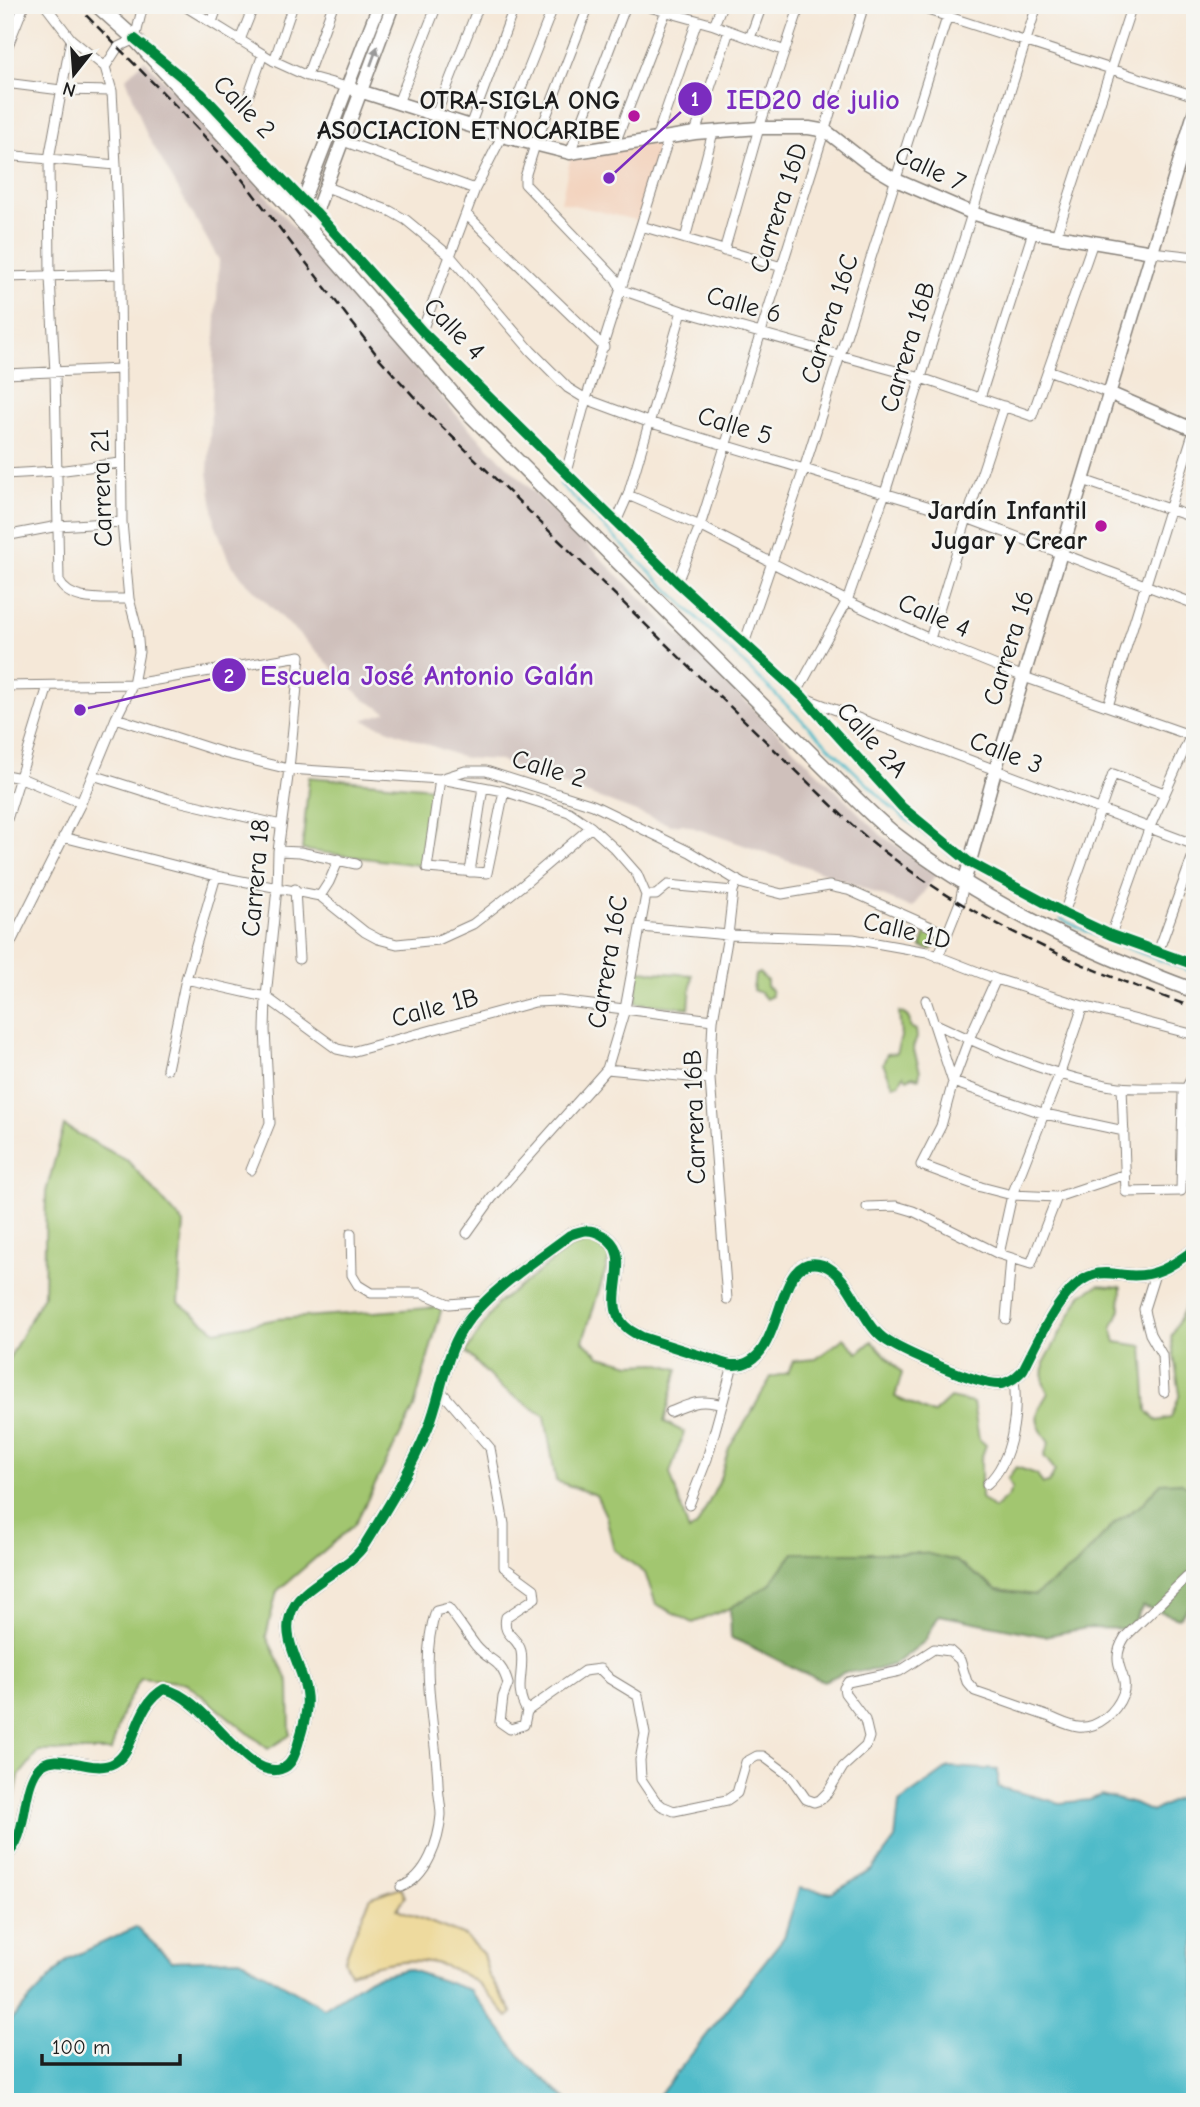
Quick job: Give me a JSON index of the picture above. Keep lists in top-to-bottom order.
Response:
{
  "streets": {
    "street": [
      "Calle 2",
      "Calle 7",
      "Carrera 16D",
      "Calle 6",
      "Carrera 16C",
      "Calle 4",
      "Carrera 16B",
      "Calle 5",
      "Carrera 21",
      "Carrera 16",
      "Calle 2A",
      "Calle 3",
      "Carrera 18",
      "Calle 1D",
      "Calle 1B"
    ]
  },
  "crossings": [
    ["Calle 2", "Carrera 16C"],
    ["Calle 2", "Carrera 16B"],
    ["Calle 2", "Carrera 21"],
    ["Calle 2", "Carrera 16"],
    ["Calle 2", "Carrera 18"],
    ["Calle 7", "Carrera 16D"],
    ["Calle 7", "Carrera 16C"],
    ["Calle 7", "Carrera 16B"],
    ["Calle 7", "Carrera 16"],
    ["Carrera 16D", "Calle 6"],
    ["Carrera 16D", "Calle 4"],
    ["Carrera 16D", "Calle 5"],
    ["Carrera 16D", "Calle 2A"],
    ["Calle 6", "Carrera 16C"],
    ["Calle 6", "Carrera 16B"],
    ["Carrera 16C", "Calle 4"],
    ["Carrera 16C", "Calle 5"],
    ["Carrera 16C", "Calle 2A"],
    ["Carrera 16C", "Calle 1D"],
    ["Carrera 16C", "Calle 1B"],
    ["Calle 4", "Carrera 16B"],
    ["Calle 4", "Carrera 16"],
    ["Calle 4", "Calle 2A"],
    ["Carrera 16B", "Calle 5"],
    ["Carrera 16B", "Calle 2A"],
    ["Carrera 16B", "Calle 3"],
    ["Carrera 16B", "Calle 1D"],
    ["Carrera 16B", "Calle 1B"],
    ["Calle 5", "Carrera 16"],
    ["Carrera 21", "Carrera 18"],
    ["Carrera 16", "Calle 2A"],
    ["Carrera 16", "Calle 3"],
    ["Carrera 16", "Calle 1D"],
    ["Calle 2A", "Calle 3"],
    ["Carrera 18", "Calle 1B"]
  ],
  "places": [
    "OTRA-SIGLA ONG ASOCIACION ETNOCARIBE",
    "IED20 de julio",
    "Jardín Infantil Jugar y Crear",
    "Escuela José Antonio Galán"
  ],
  "scale_bar": "100 m",
  "north": "bottom"
}
